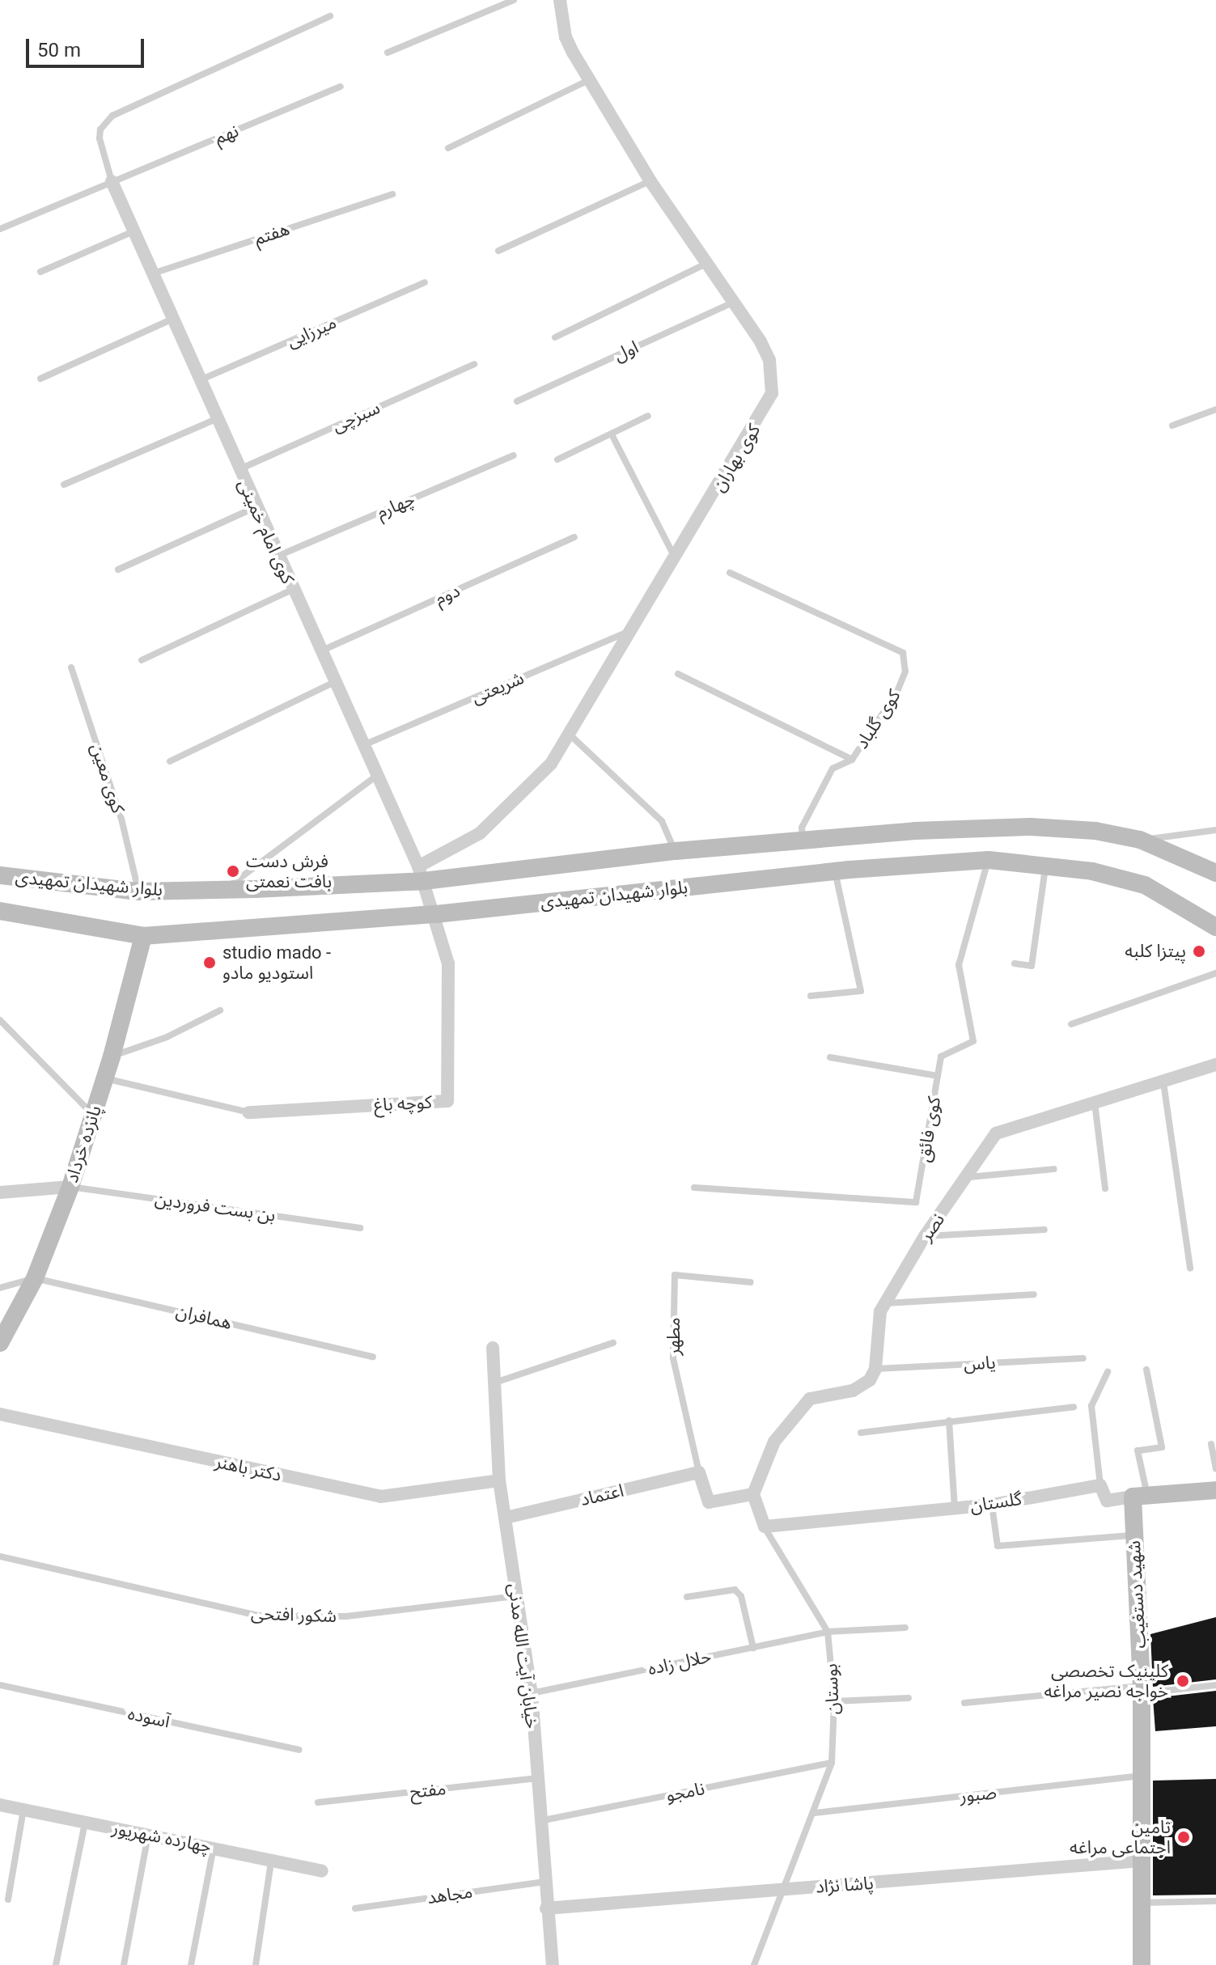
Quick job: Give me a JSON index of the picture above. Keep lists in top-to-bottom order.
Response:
{
  "streets": {
    "main road": ["بلوار شهیدان تمهیدی", "پانزده خرداد", "شهید دستغیب"],
    "street": [
      "کوی بهاران",
      "کوی امام خمینی",
      "کوچه باغ",
      "نصر",
      "دکتر باهنر",
      "اعتماد",
      "گلستان",
      "خیابان آیت الله مدنی",
      "بوستان",
      "چهارده شهریور",
      "پاشا نژاد"
    ],
    "lane": [
      "نهم",
      "هفتم",
      "میرزایی",
      "اول",
      "سبزچی",
      "چهارم",
      "دوم",
      "شریعتی",
      "کوی گلباد",
      "کوی معین",
      "کوی فائق",
      "بن بست فروردین",
      "همافران",
      "مطهر",
      "یاس",
      "شکور افتحی",
      "حلال زاده",
      "آسوده",
      "مفتح",
      "نامجو",
      "صبور",
      "مجاهد"
    ]
  },
  "crossings": [
    ["نهم", "کوی امام خمینی"],
    ["هفتم", "کوی امام خمینی"],
    ["میرزایی", "کوی امام خمینی"],
    ["اول", "کوی بهاران"],
    ["سبزچی", "کوی امام خمینی"],
    ["کوی بهاران", "کوی امام خمینی"],
    ["کوی بهاران", "شریعتی"],
    ["کوی بهاران", "بلوار شهیدان تمهیدی"],
    ["چهارم", "کوی امام خمینی"],
    ["کوی امام خمینی", "دوم"],
    ["کوی امام خمینی", "شریعتی"],
    ["کوی امام خمینی", "بلوار شهیدان تمهیدی"],
    ["کوی امام خمینی", "کوچه باغ"],
    ["کوی گلباد", "بلوار شهیدان تمهیدی"],
    ["کوی معین", "بلوار شهیدان تمهیدی"],
    ["بلوار شهیدان تمهیدی", "کوچه باغ"],
    ["بلوار شهیدان تمهیدی", "کوی فائق"],
    ["بلوار شهیدان تمهیدی", "پانزده خرداد"],
    ["پانزده خرداد", "بن بست فروردین"],
    ["پانزده خرداد", "همافران"],
    ["نصر", "یاس"],
    ["مطهر", "اعتماد"],
    ["دکتر باهنر", "خیابان آیت الله مدنی"],
    ["اعتماد", "خیابان آیت الله مدنی"],
    ["گلستان", "بوستان"],
    ["شهید دستغیب", "صبور"],
    ["شهید دستغیب", "پاشا نژاد"],
    ["شکور افتحی", "خیابان آیت الله مدنی"],
    ["خیابان آیت الله مدنی", "حلال زاده"],
    ["خیابان آیت الله مدنی", "مفتح"],
    ["خیابان آیت الله مدنی", "نامجو"],
    ["خیابان آیت الله مدنی", "پاشا نژاد"],
    ["خیابان آیت الله مدنی", "مجاهد"],
    ["حلال زاده", "بوستان"],
    ["بوستان", "نامجو"],
    ["بوستان", "صبور"],
    ["بوستان", "پاشا نژاد"]
  ],
  "places": [
    "فرش دست بافت نعمتی",
    "پیتزا کلبه",
    "studio mado - استودیو مادو",
    "کلینیک تخصصی خواجه نصیر مراغه",
    "تامین اجتماعی مراغه"
  ],
  "scale_bar": "50 m"
}
